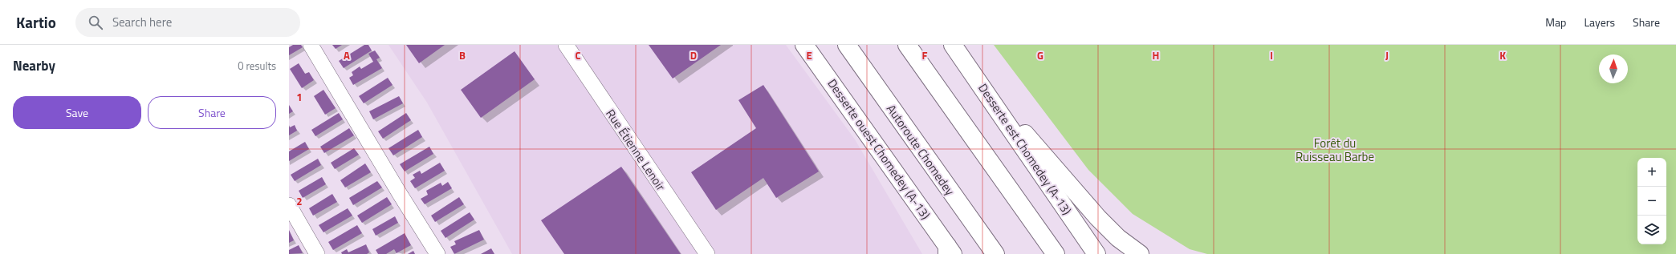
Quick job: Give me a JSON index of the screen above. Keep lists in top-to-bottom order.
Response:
{
  "streets": {
    "main road": ["Desserte ouest Chomedey (A-13)", "Desserte est Chomedey (A-13)", "Autoroute Chomedey"],
    "street": ["Rue Étienne Lenoir"]
  },
  "parks": ["Forêt du Ruisseau Barbe"],
  "north": "top",
  "page": {
    "header": "Kartio",
    "search": "Search here",
    "nav": ["Map", "Layers", "Share"],
    "heading": ["Nearby", "0 results"],
    "buttons": ["Save", "Share"],
    "map_buttons": ["+", "−"]
  },
  "grid": {
    "columns": [
      "A",
      "B",
      "C",
      "D",
      "E",
      "F",
      "G",
      "H",
      "I",
      "J",
      "K"
    ],
    "rows": ["1", "2"]
  }
}
